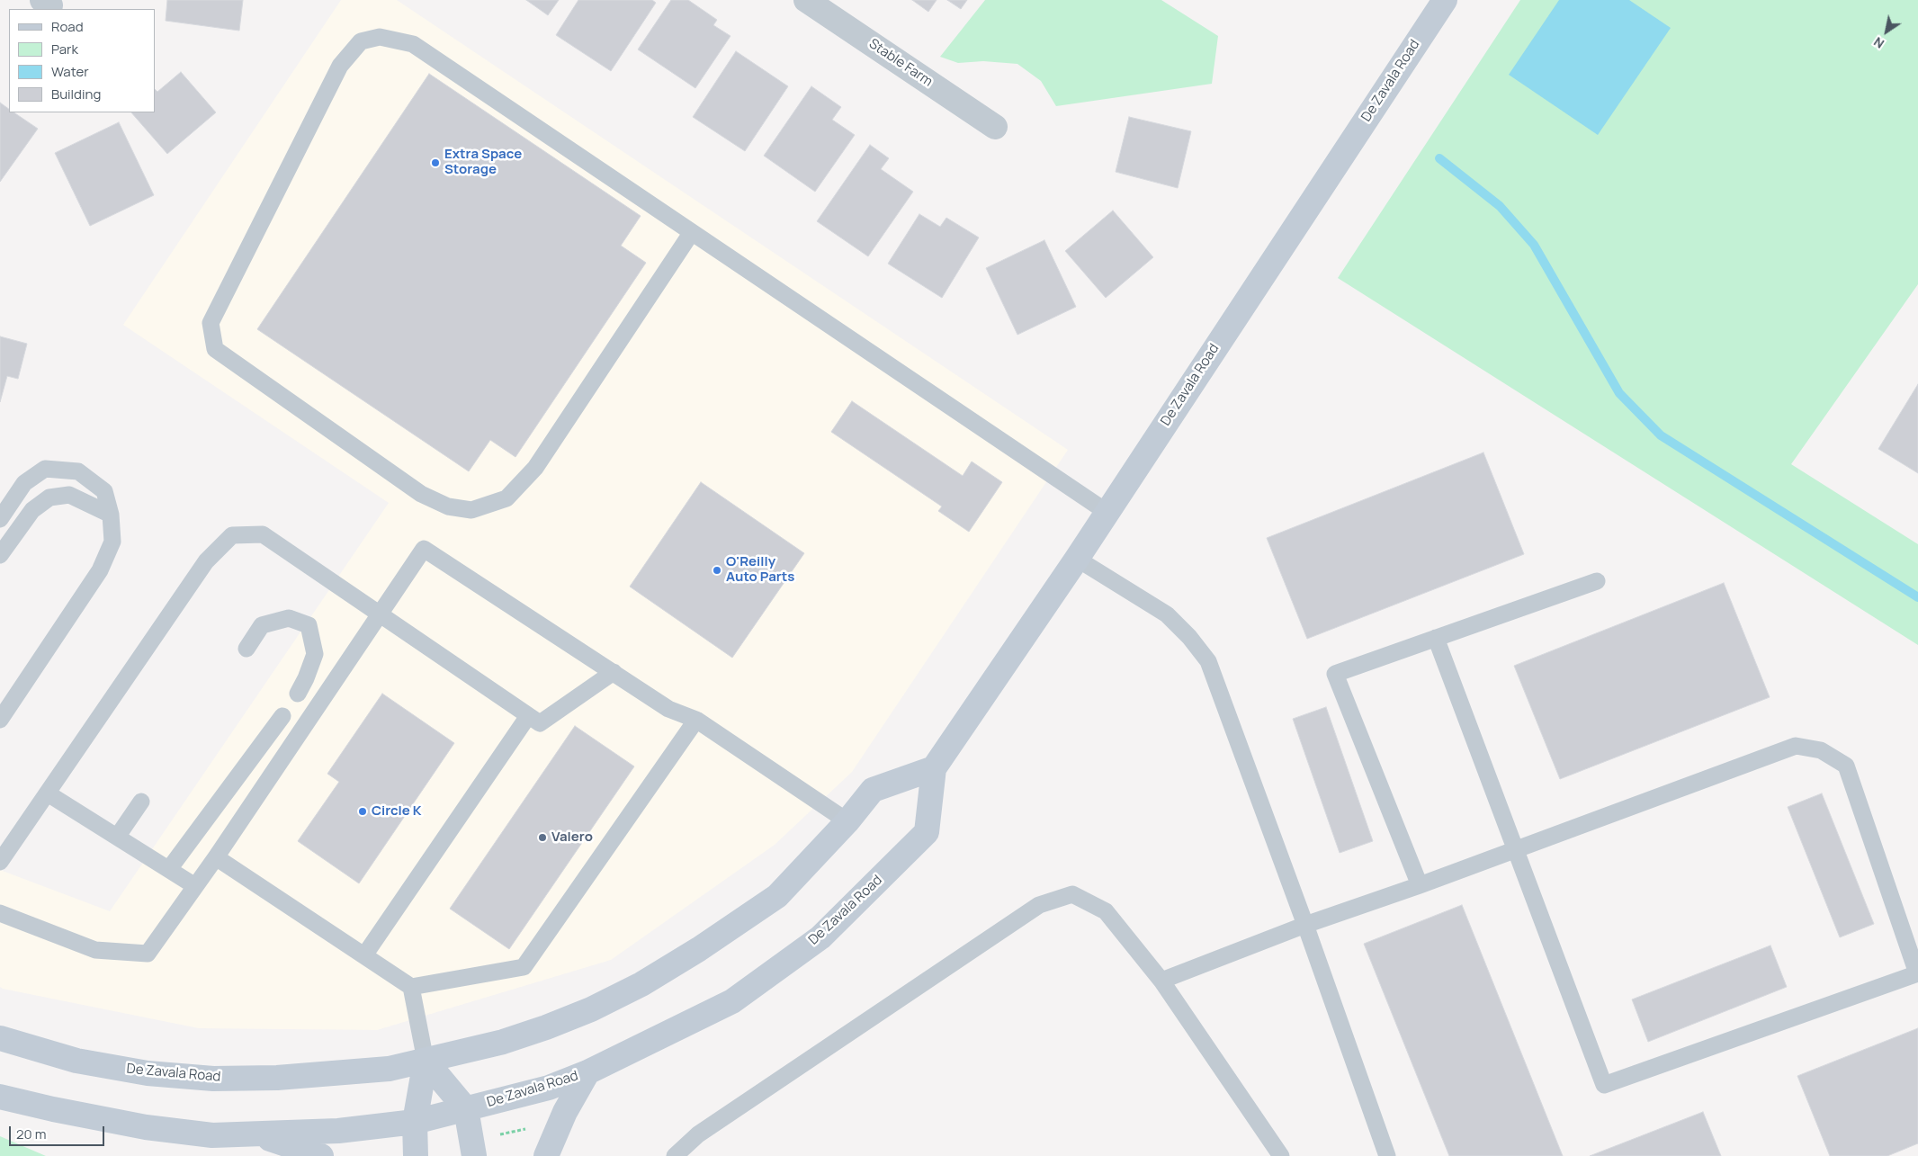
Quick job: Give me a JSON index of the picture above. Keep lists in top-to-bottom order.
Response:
{
  "streets": {
    "main road": ["De Zavala Road"],
    "street": ["Stable Farm"]
  },
  "places": [
    "Extra Space Storage",
    "O'Reilly Auto Parts",
    "Circle K",
    "Valero"
  ],
  "legend": [
    "Road",
    "Park",
    "Water",
    "Building"
  ],
  "scale_bar": "20 m",
  "north": "bottom left"
}
